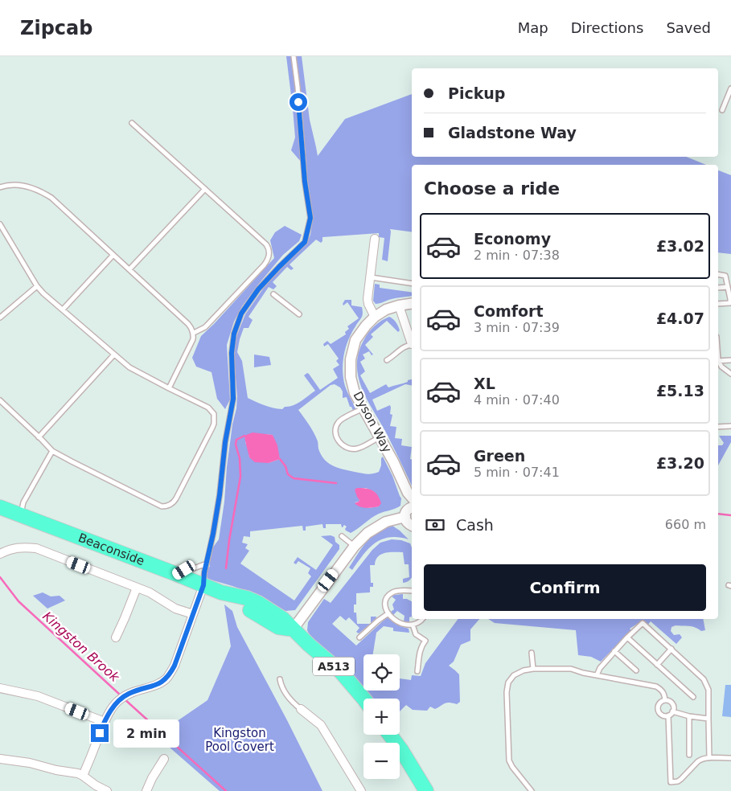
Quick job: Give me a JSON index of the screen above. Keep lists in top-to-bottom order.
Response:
{
  "streets": {
    "highway": ["Beaconside", "A513"],
    "street": ["Dyson Way"]
  },
  "water": ["Kingston Brook"],
  "parks": ["Kingston Pool Covert"],
  "page": {
    "header": "Zipcab",
    "nav": ["Map", "Directions", "Saved"],
    "banner": ["Pickup", "Gladstone Way"],
    "heading": "Choose a ride",
    "list": [
      {
        "name": "Economy",
        "note": "2 min · 07:38",
        "value": "£3.02"
      },
      {
        "name": "Comfort",
        "note": "3 min · 07:39",
        "value": "£4.07"
      },
      {
        "name": "XL",
        "note": "4 min · 07:40",
        "value": "£5.13"
      },
      {
        "name": "Green",
        "note": "5 min · 07:41",
        "value": "£3.20"
      }
    ],
    "pay": ["Cash", "660 m"],
    "buttons": "Confirm",
    "map_buttons": ["+", "−"],
    "bubble": "2 min"
  }
}
